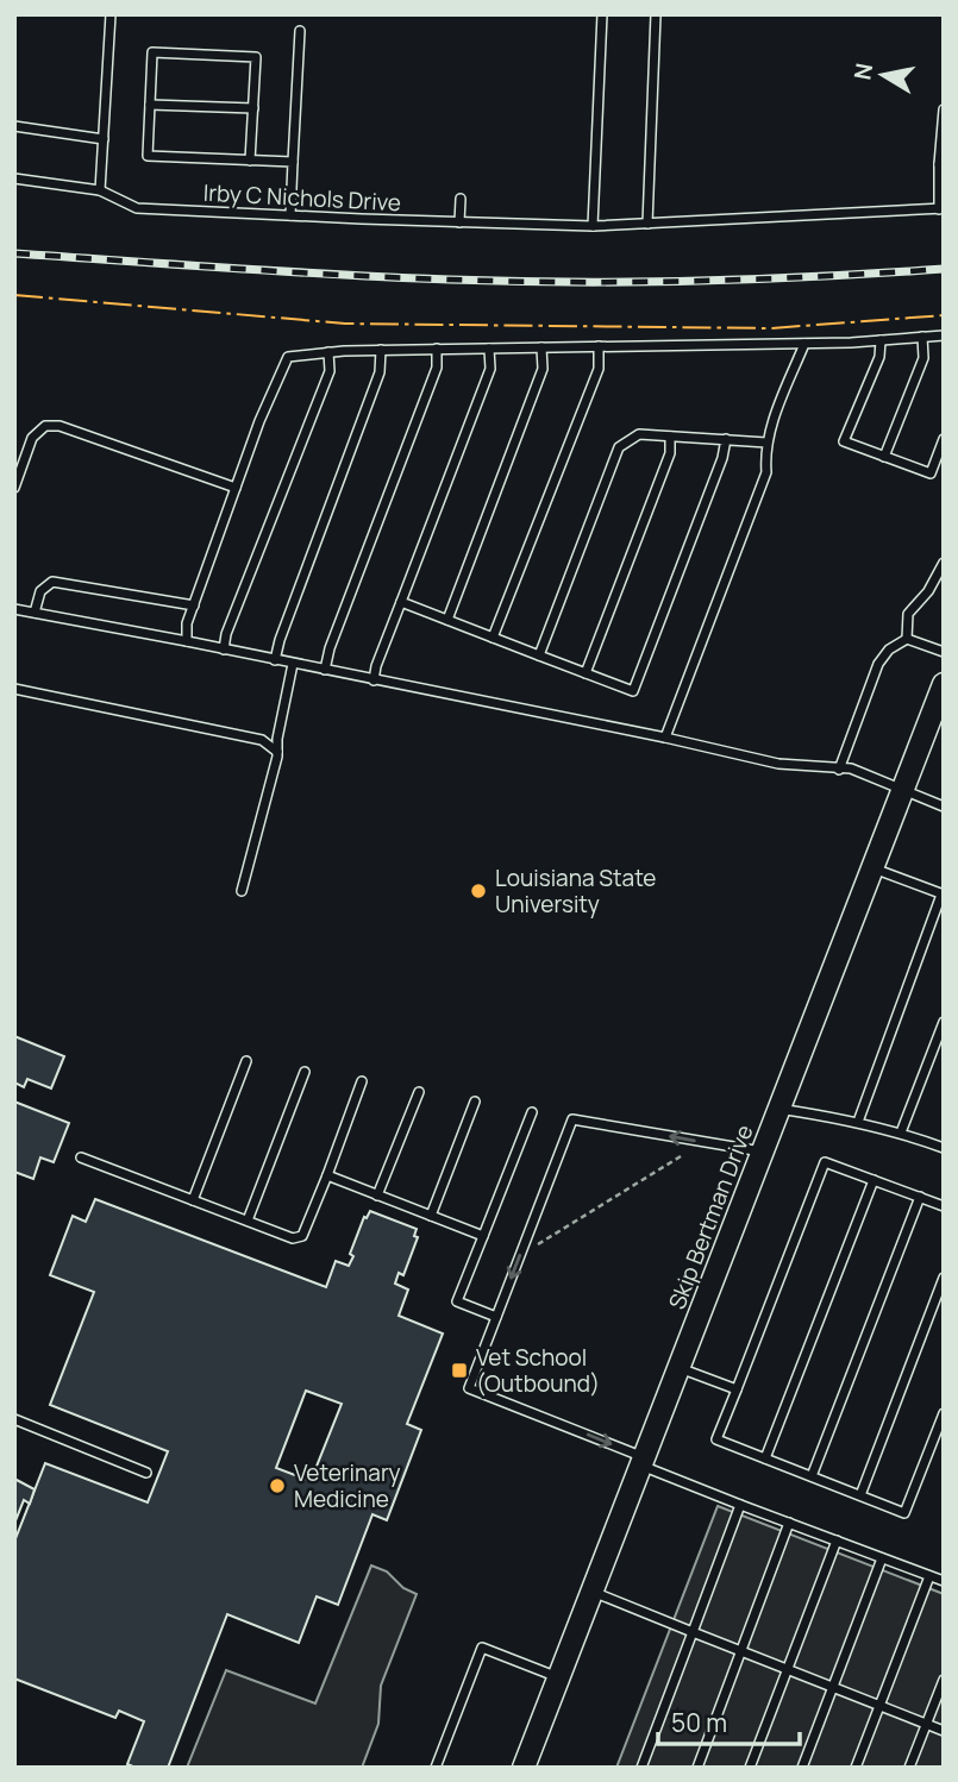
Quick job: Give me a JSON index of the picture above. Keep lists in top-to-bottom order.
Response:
{
  "streets": {
    "street": ["Skip Bertman Drive"],
    "lane": ["Irby C Nichols Drive"]
  },
  "places": {
    "other": ["Louisiana State University", "Veterinary Medicine"],
    "transit": ["Vet School (Outbound)"]
  },
  "scale_bar": "50 m",
  "north": "left"
}
